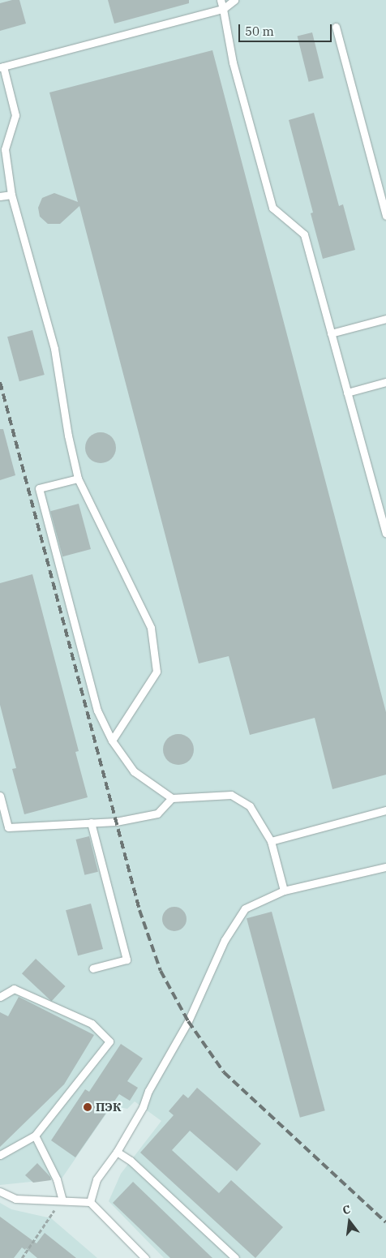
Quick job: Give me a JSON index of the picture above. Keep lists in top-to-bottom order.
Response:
{
  "places": ["ПЭК"],
  "scale_bar": "50 m",
  "north": "top"
}
